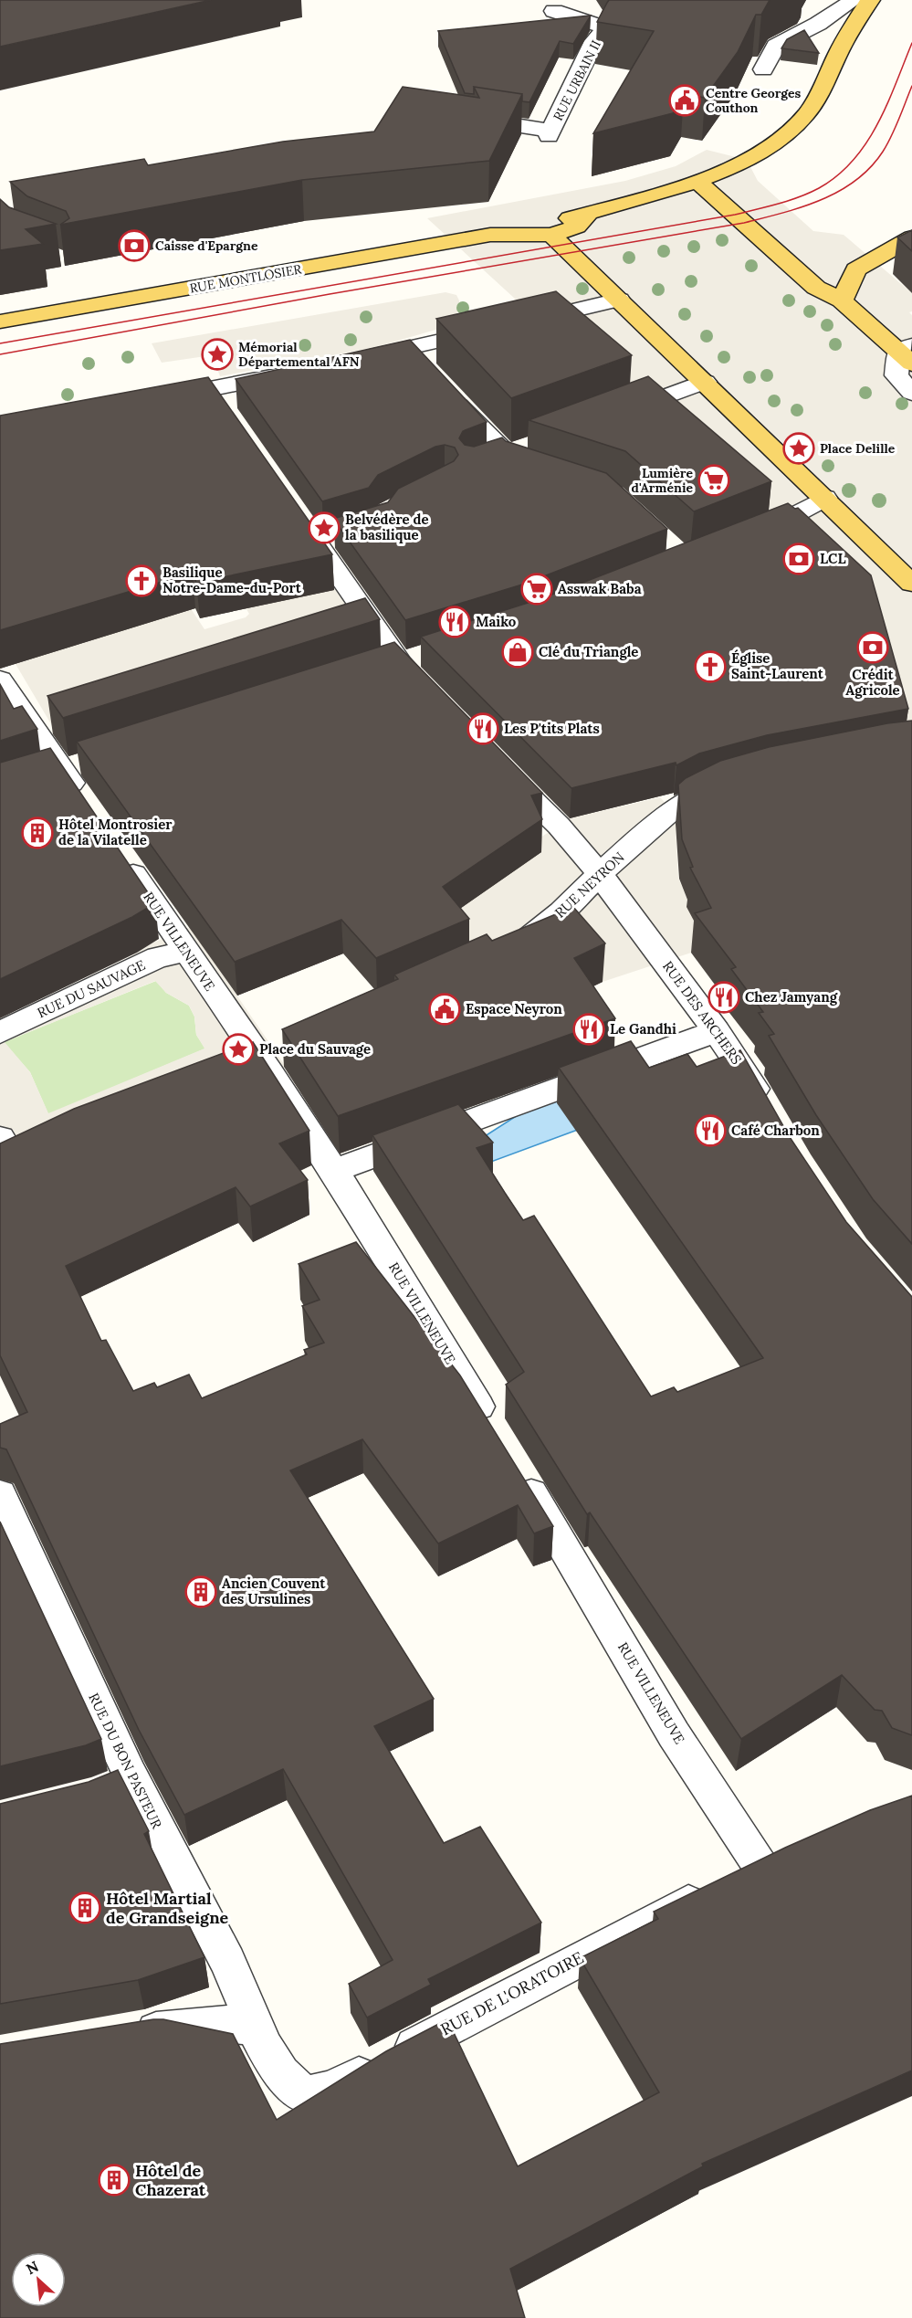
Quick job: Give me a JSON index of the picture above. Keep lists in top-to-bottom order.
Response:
{
  "streets": {
    "main road": ["RUE MONTLOSIER"],
    "street": [
      "RUE URBAIN II",
      "RUE NEYRON",
      "RUE VILLENEUVE",
      "RUE DU SAUVAGE",
      "RUE DES ARCHERS",
      "RUE DU BON PASTEUR",
      "RUE DE L'ORATOIRE"
    ]
  },
  "crossings": [
    ["RUE NEYRON", "RUE DES ARCHERS"],
    ["RUE VILLENEUVE", "RUE DU SAUVAGE"],
    ["RUE VILLENEUVE", "RUE DE L'ORATOIRE"],
    ["RUE DU BON PASTEUR", "RUE DE L'ORATOIRE"]
  ],
  "places": {
    "public building": ["Centre Georges Couthon", "Espace Neyron"],
    "bank": ["Caisse d'Epargne", "LCL", "Crédit Agricole"],
    "place": [
      "Mémorial Départemental AFN",
      "Place Delille",
      "Belvédère de la basilique",
      "Place du Sauvage"
    ],
    "supermarket": ["Lumière d'Arménie", "Asswak Baba"],
    "church": ["Basilique Notre-Dame-du-Port", "Église Saint-Laurent"],
    "restaurant": [
      "Maiko",
      "Les P'tits Plats",
      "Chez Jamyang",
      "Le Gandhi",
      "Café Charbon"
    ],
    "shop": ["Clé du Triangle"],
    "building": [
      "Hôtel Montrosier de la Vilatelle",
      "Ancien Couvent des Ursulines",
      "Hôtel Martial de Grandseigne",
      "Hôtel de Chazerat"
    ]
  },
  "north": "top left"
}
